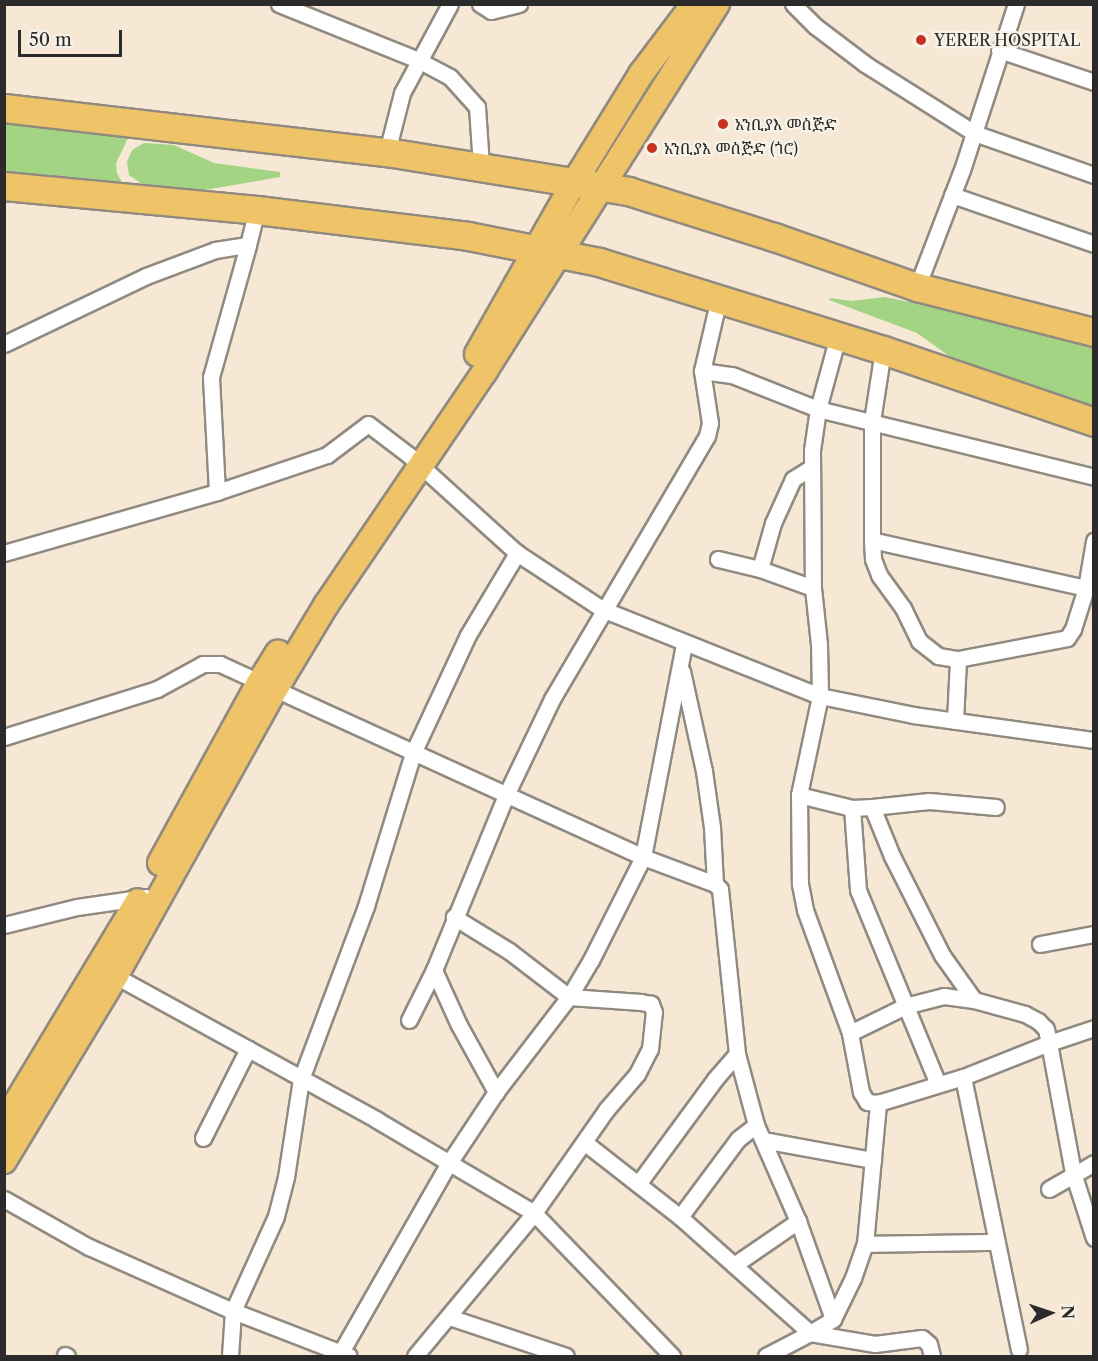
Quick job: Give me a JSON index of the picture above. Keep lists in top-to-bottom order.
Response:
{
  "places": ["YERER HOSPITAL", "አንቢያእ መስጅድ", "አንቢያእ መስጅድ (ጎሮ)"],
  "scale_bar": "50 m",
  "north": "right"
}
